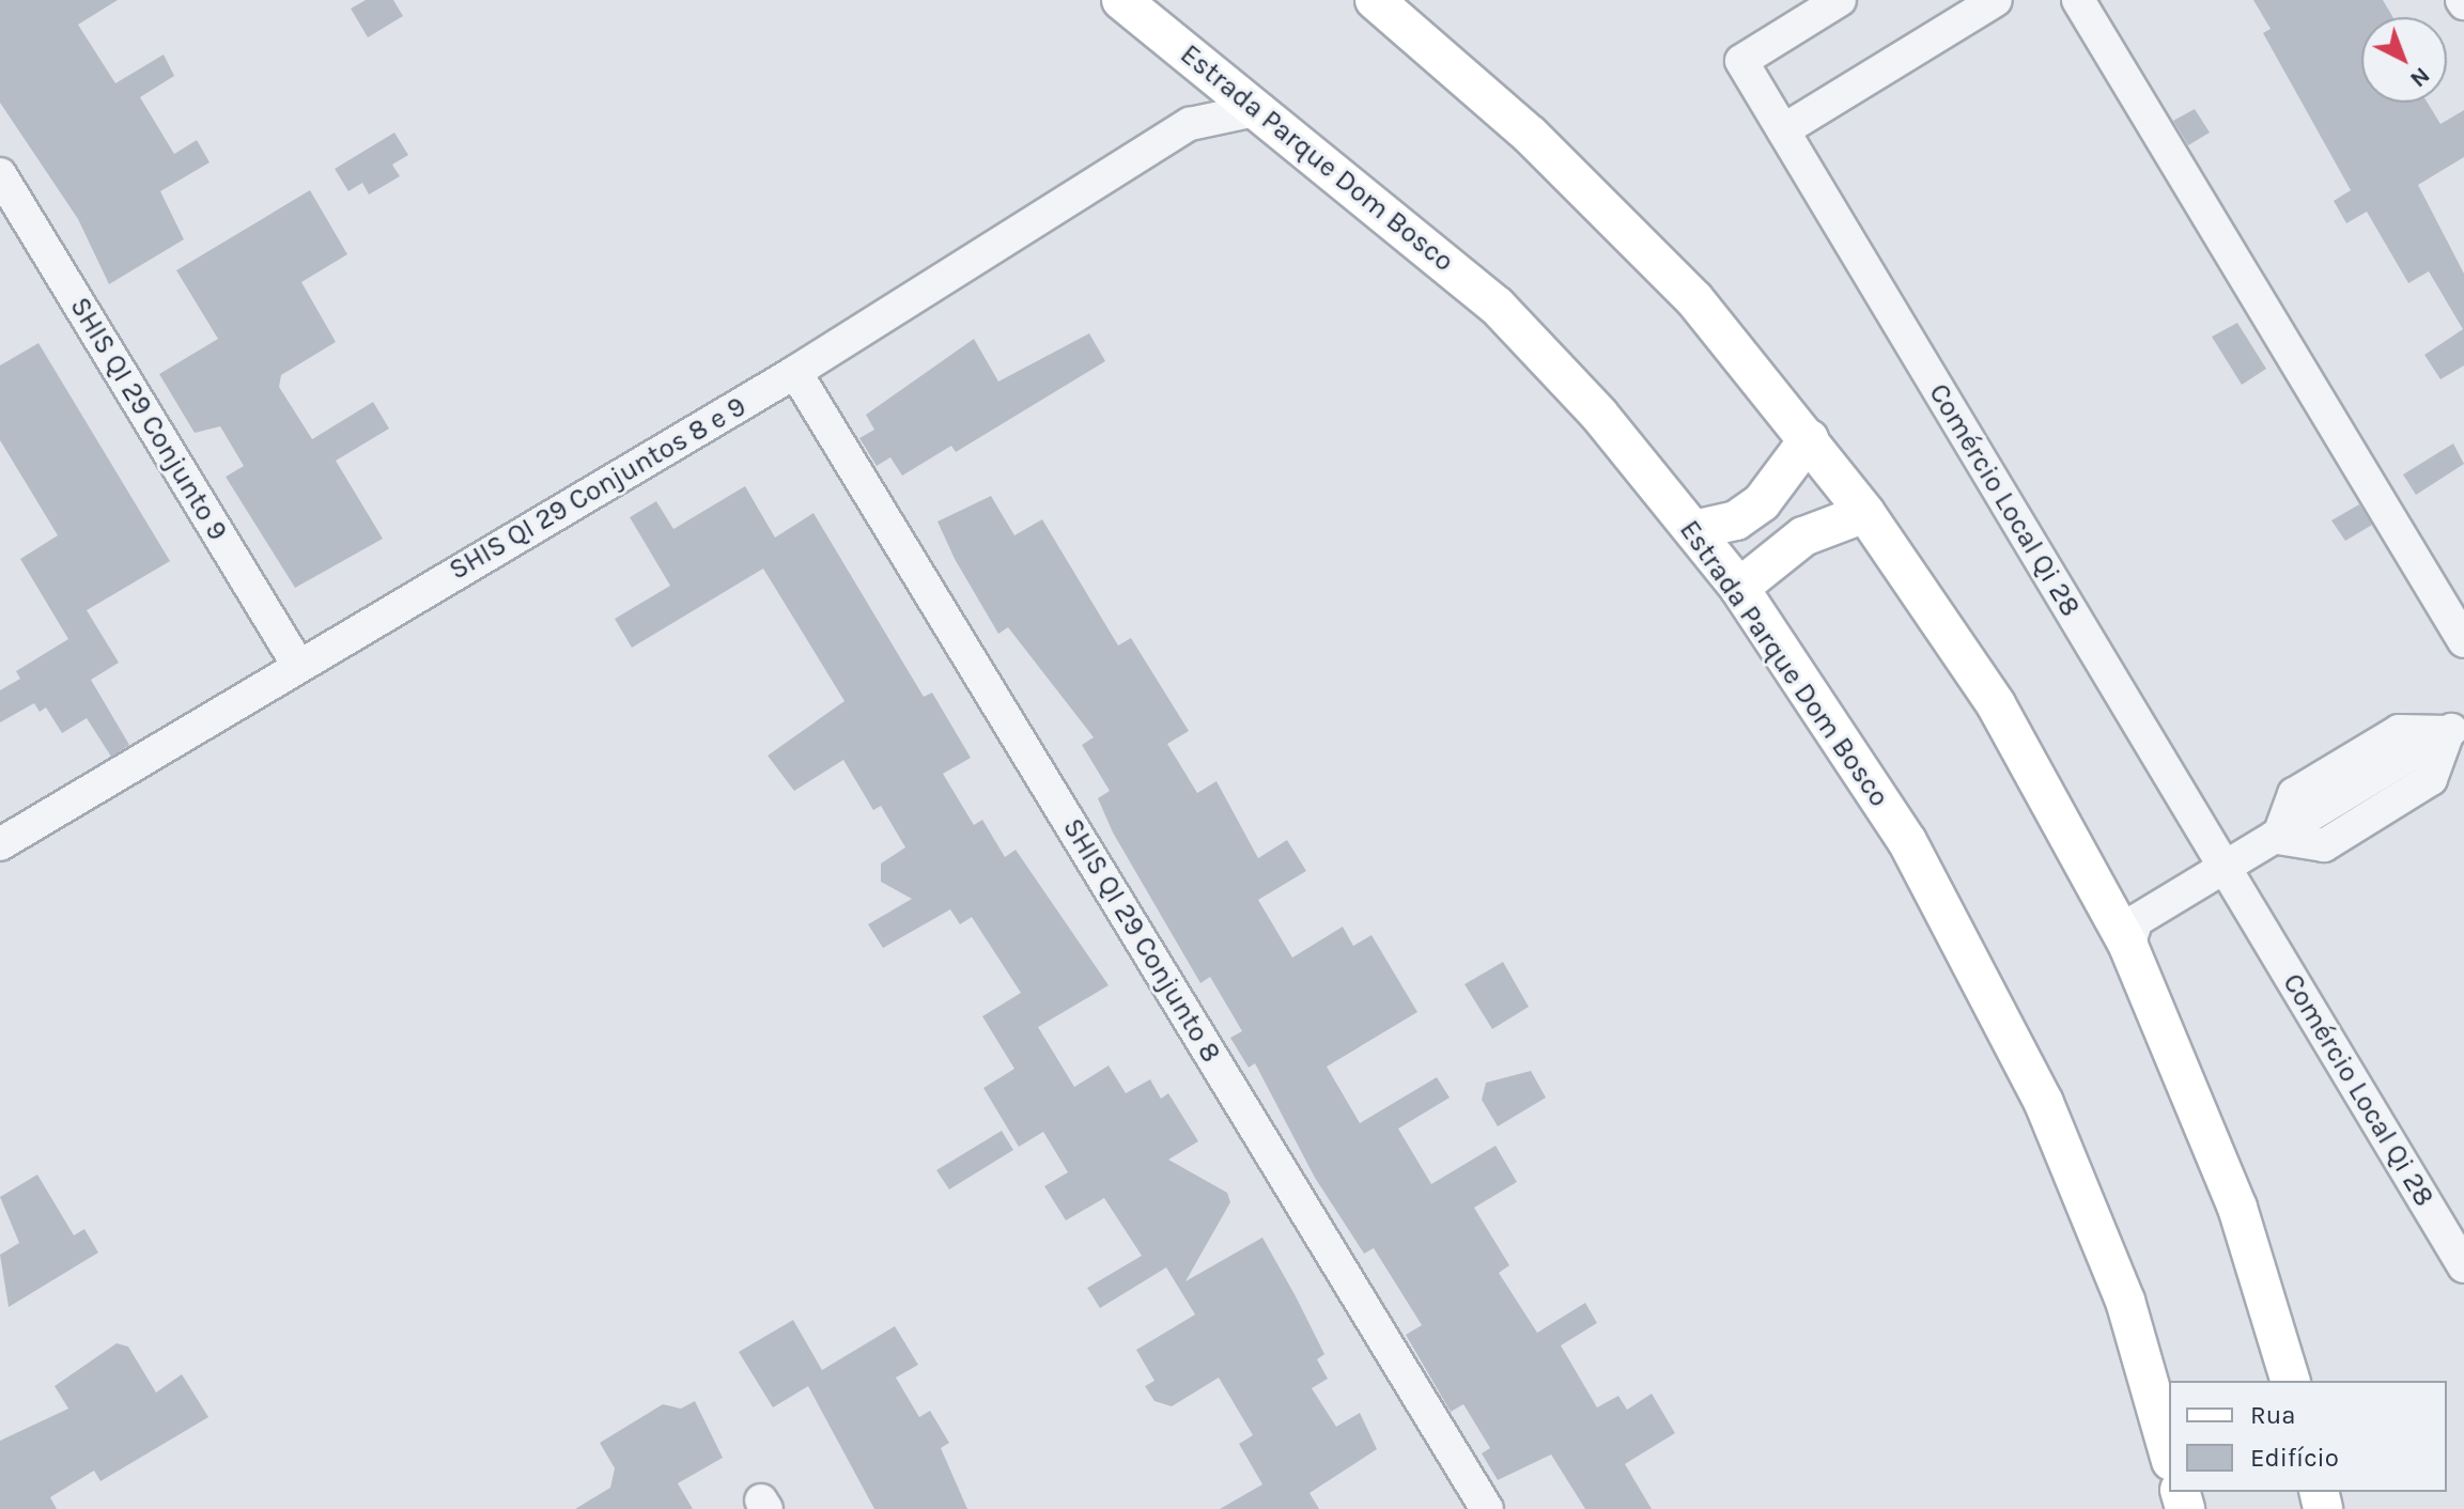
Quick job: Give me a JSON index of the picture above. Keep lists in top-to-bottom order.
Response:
{
  "streets": {
    "main road": ["Estrada Parque Dom Bosco"],
    "street": [
      "SHIS QI 29 Conjunto 9",
      "SHIS QI 29 Conjuntos 8 e 9",
      "Comércio Local Qi 28",
      "SHIS QI 29 Conjunto 8"
    ]
  },
  "crossings": [
    ["Estrada Parque Dom Bosco", "SHIS QI 29 Conjuntos 8 e 9"],
    ["SHIS QI 29 Conjunto 9", "SHIS QI 29 Conjuntos 8 e 9"],
    ["SHIS QI 29 Conjuntos 8 e 9", "SHIS QI 29 Conjunto 8"]
  ],
  "legend": ["Rua", "Edifício"],
  "north": "bottom right"
}
